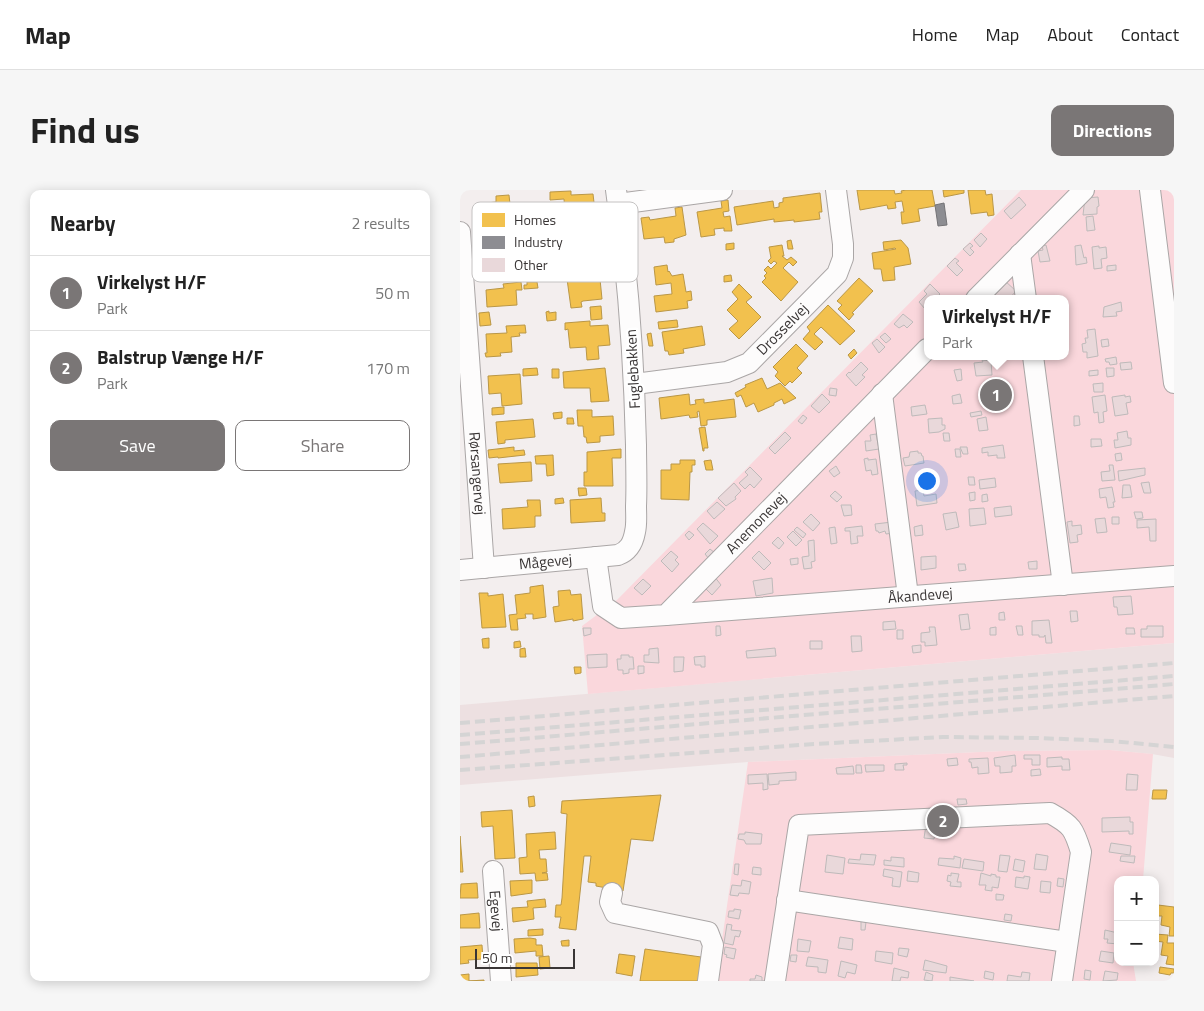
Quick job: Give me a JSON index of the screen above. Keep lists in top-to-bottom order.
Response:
{
  "streets": {
    "street": [
      "Drosselvej",
      "Fuglebakken",
      "Rørsangervej",
      "Anemonevej",
      "Mågevej",
      "Åkandevej",
      "Egevej"
    ]
  },
  "crossings": [
    ["Drosselvej", "Fuglebakken"],
    ["Fuglebakken", "Mågevej"],
    ["Rørsangervej", "Mågevej"],
    ["Anemonevej", "Åkandevej"]
  ],
  "legend": ["Homes", "Industry", "Other"],
  "scale_bar": "50 m",
  "page": {
    "header": "Map",
    "nav": [
      "Home",
      "Map",
      "About",
      "Contact"
    ],
    "title": "Find us",
    "buttons": [
      "Directions",
      ["Save", "Share"]
    ],
    "heading": ["Nearby", "2 results"],
    "list": [
      {
        "mark": "1",
        "name": "Virkelyst H/F",
        "note": "Park",
        "value": "50 m"
      },
      {
        "mark": "2",
        "name": "Balstrup Vænge H/F",
        "note": "Park",
        "value": "170 m"
      }
    ],
    "popup": ["Virkelyst H/F", "Park"],
    "pins": ["1", "2"],
    "map_buttons": ["+", "−"],
    "scale": "50 m"
  }
}
